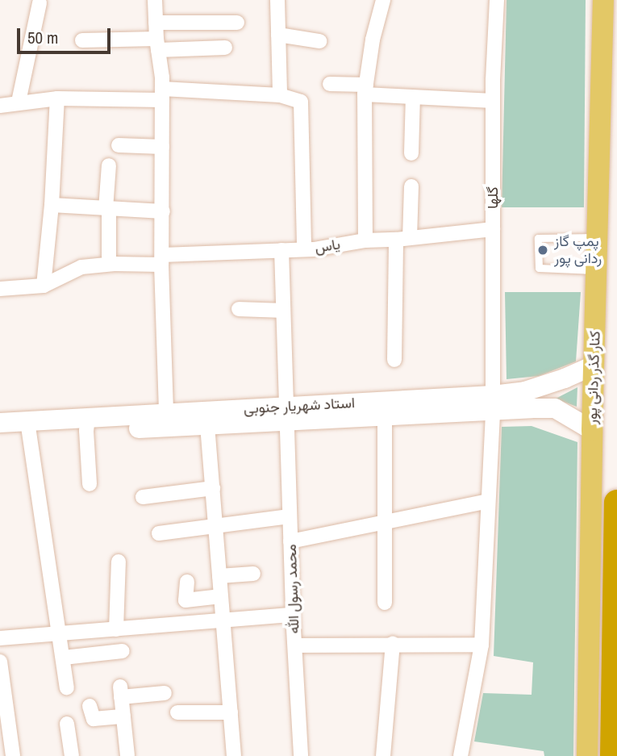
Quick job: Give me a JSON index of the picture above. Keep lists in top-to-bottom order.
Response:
{
  "streets": {
    "main road": ["کنار گذر ردانی پور"],
    "street": [
      "گلها",
      "یاس",
      "استاد شهریار جنوبی",
      "محمد رسول الله"
    ]
  },
  "crossings": [
    ["گلها", "یاس"],
    ["گلها", "استاد شهریار جنوبی"],
    ["یاس", "محمد رسول الله"],
    ["کنار گذر ردانی پور", "استاد شهریار جنوبی"],
    ["استاد شهریار جنوبی", "محمد رسول الله"]
  ],
  "places": ["پمپ گاز ردانی پور"],
  "scale_bar": "50 m"
}
